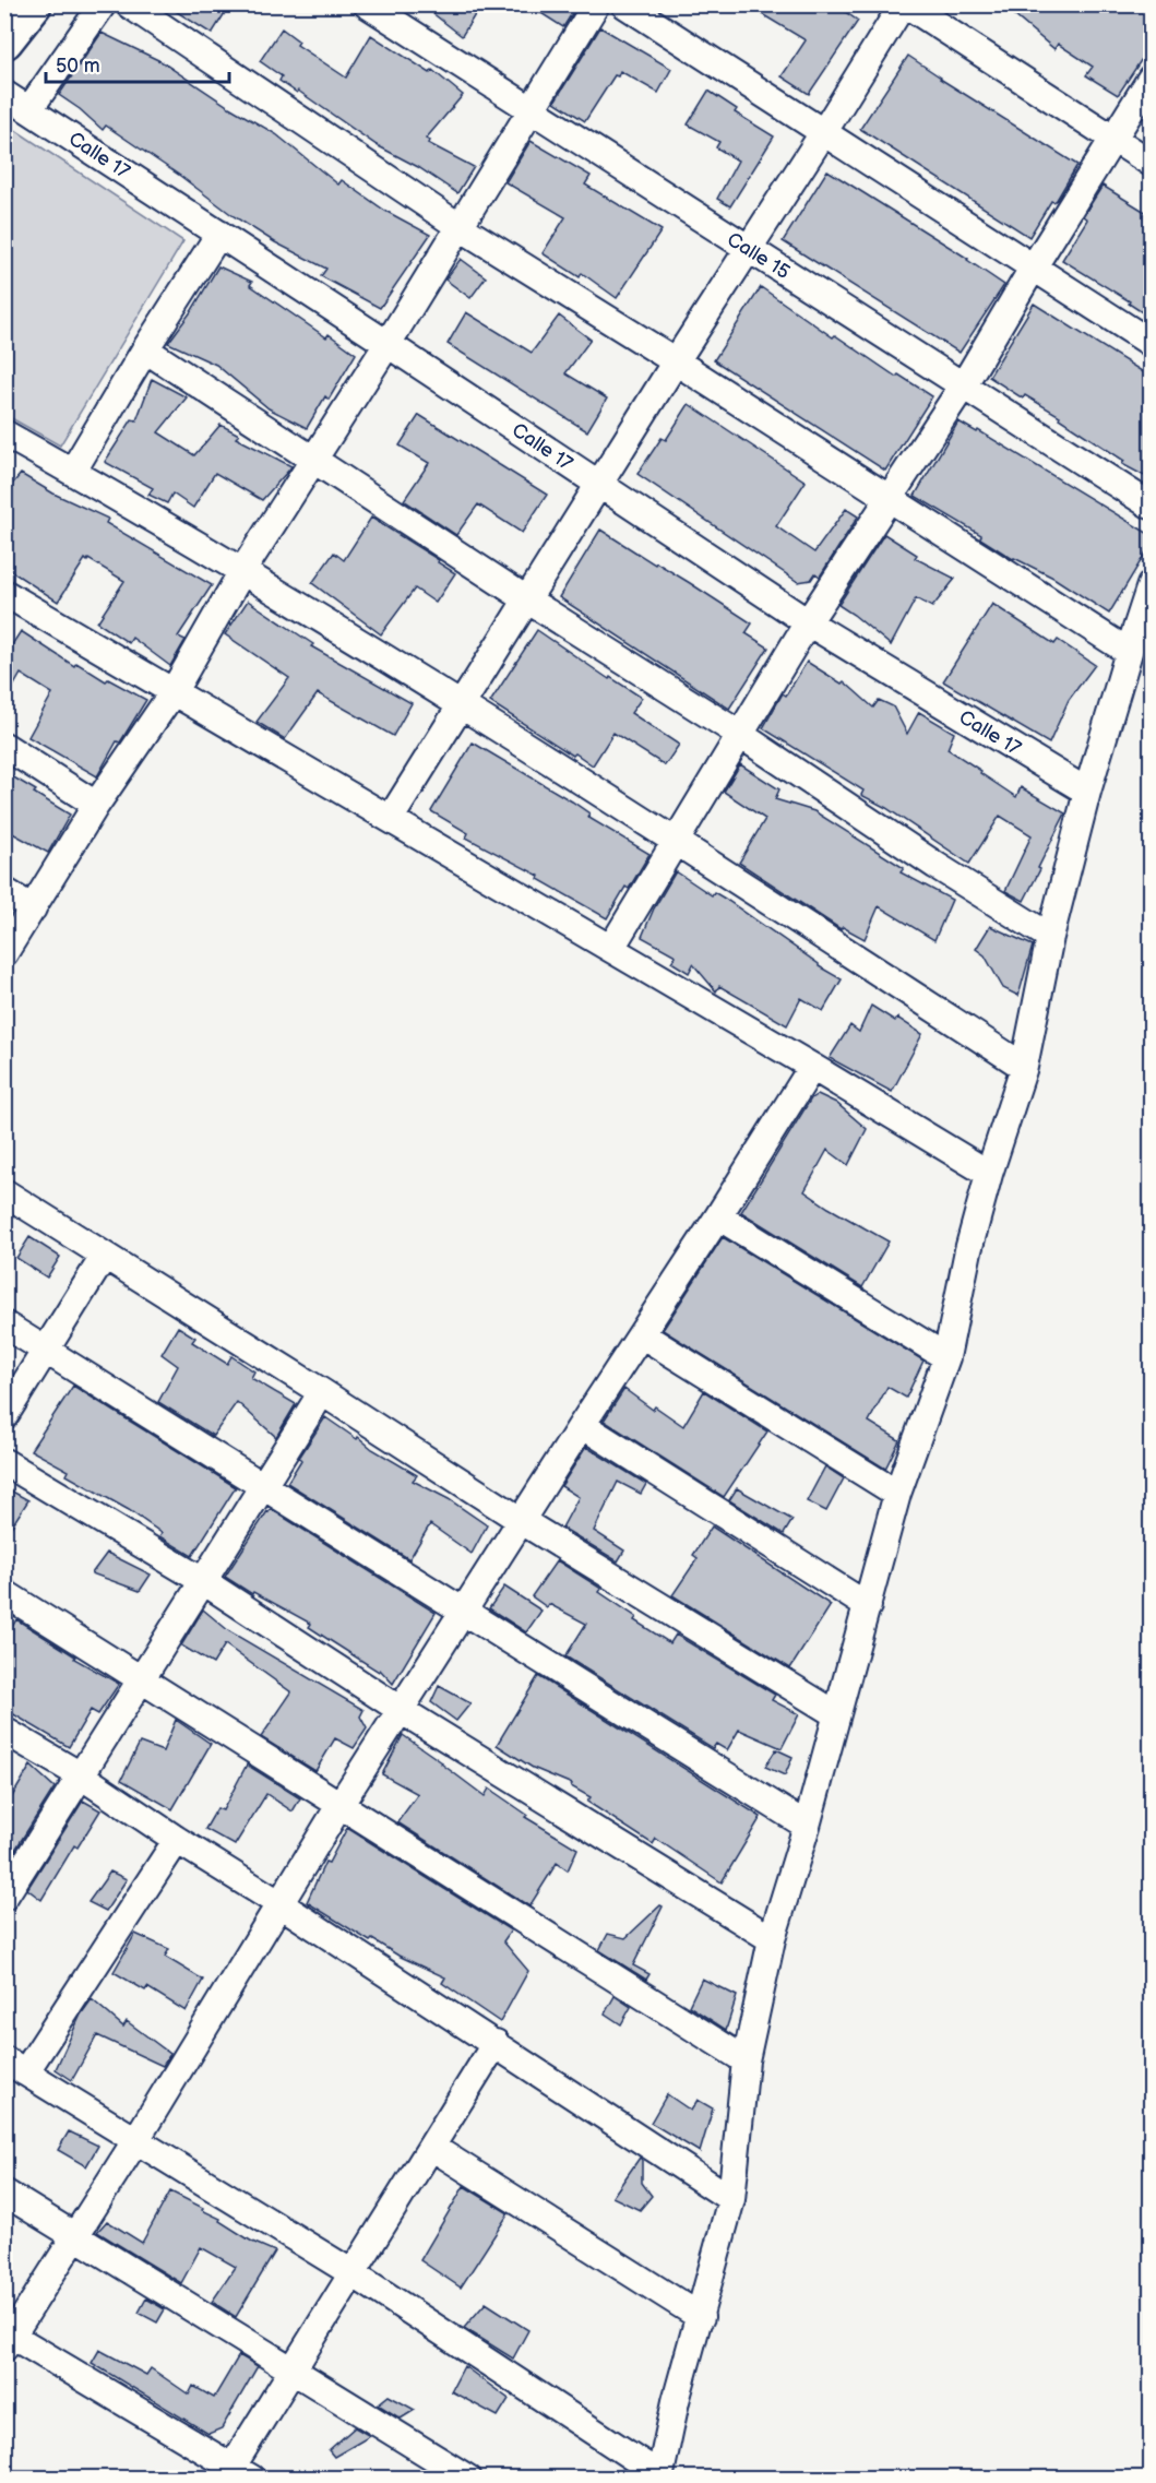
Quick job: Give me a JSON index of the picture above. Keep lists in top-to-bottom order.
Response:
{
  "streets": {
    "street": ["Calle 17", "Calle 15"]
  },
  "scale_bar": "50 m"
}
